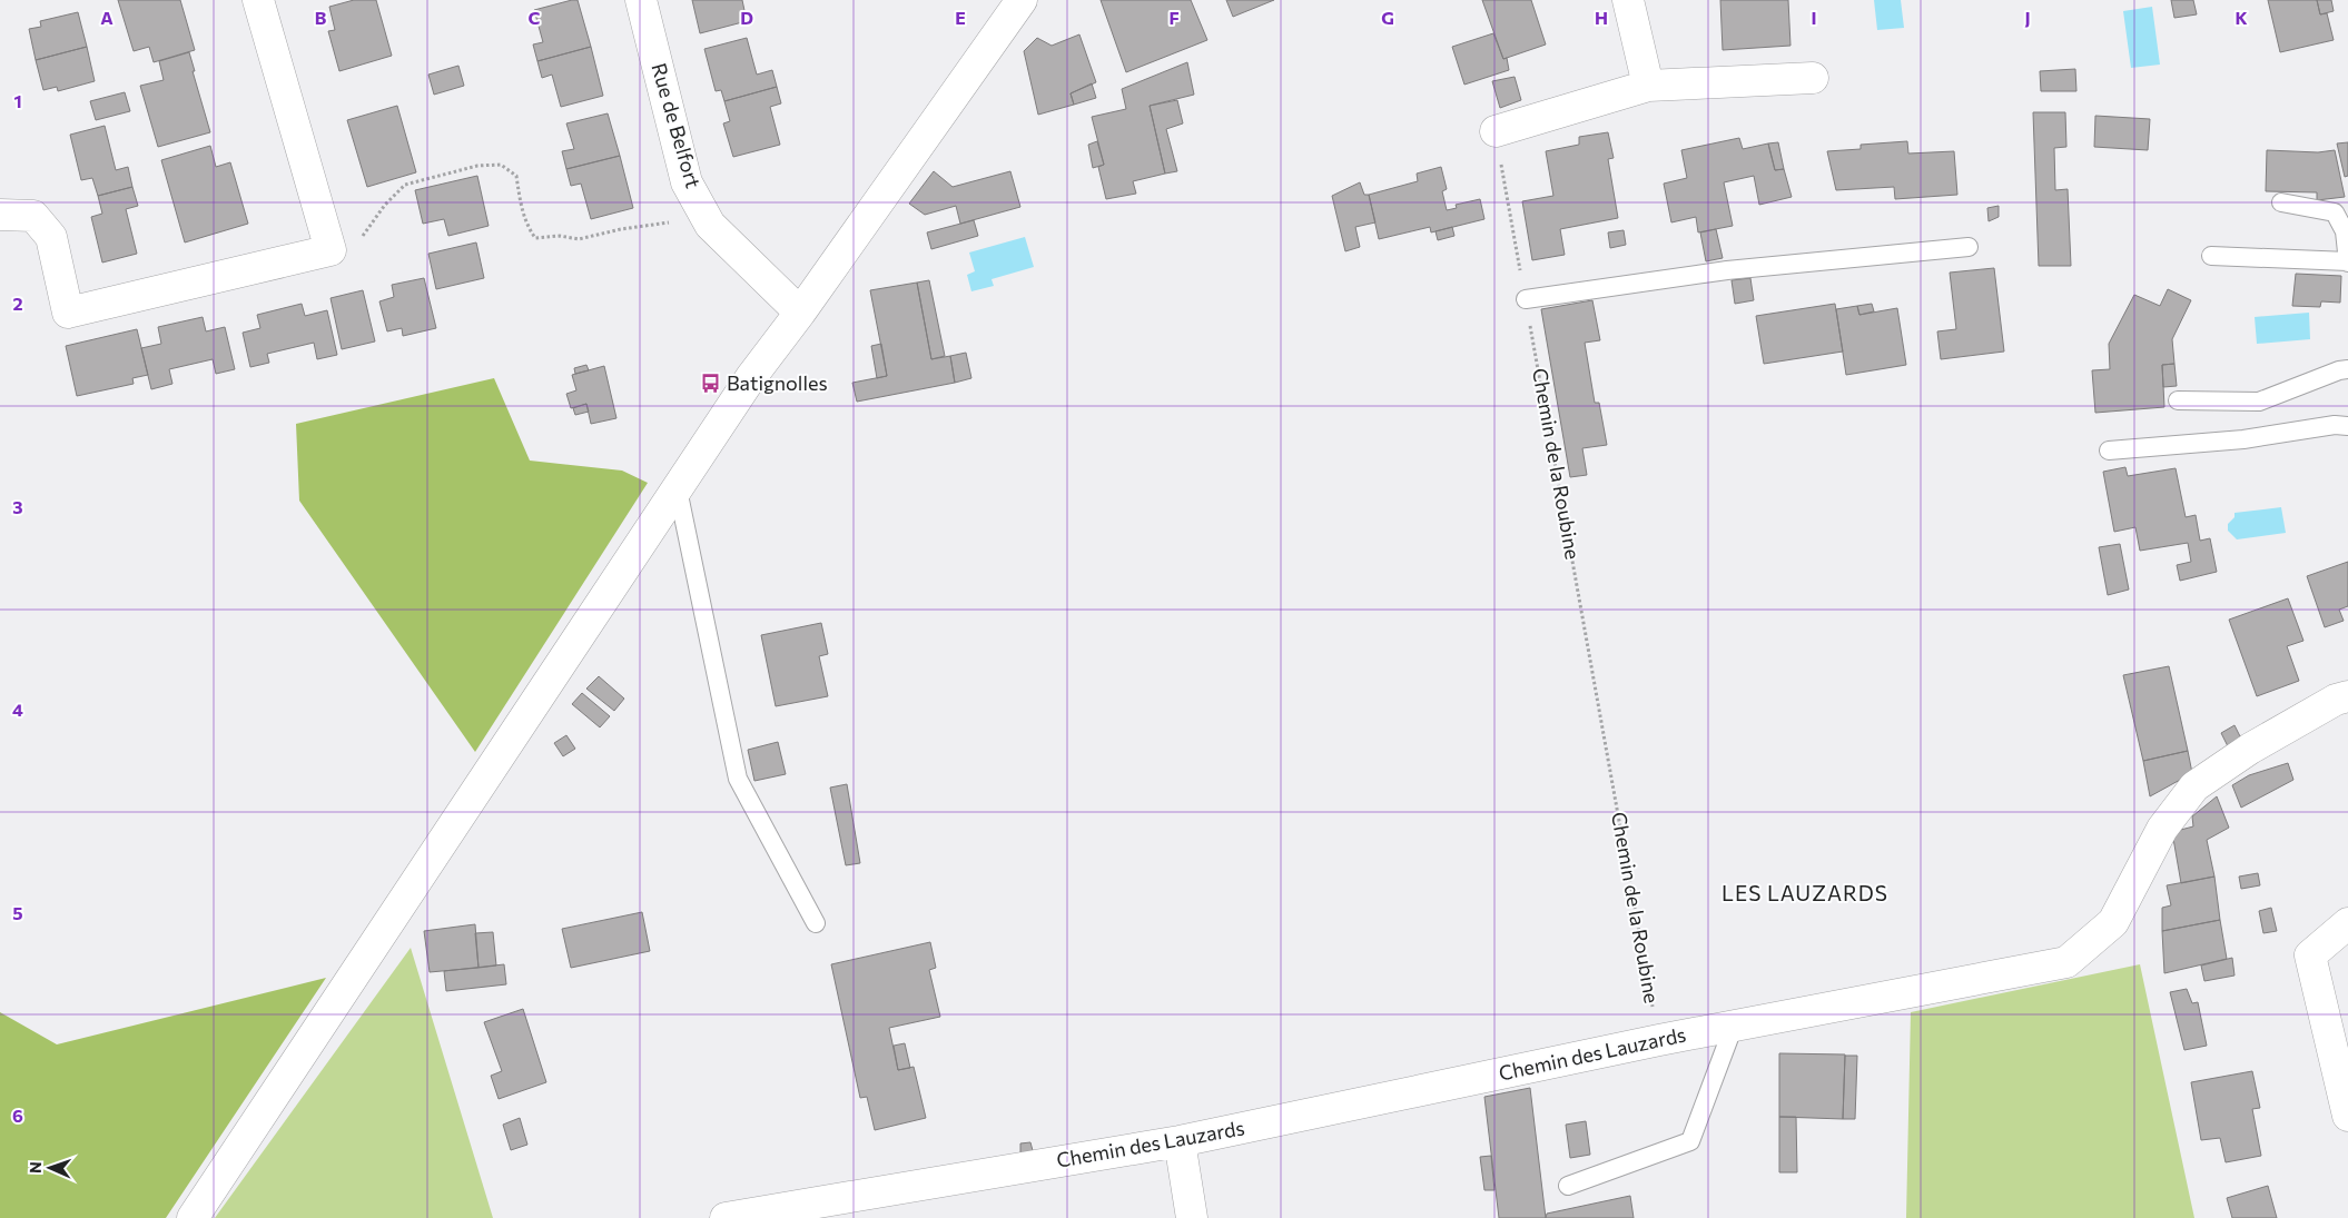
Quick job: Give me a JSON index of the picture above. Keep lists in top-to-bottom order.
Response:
{
  "streets": {
    "street": ["Rue de Belfort", "Chemin des Lauzards"],
    "path": ["Chemin de la Roubine"]
  },
  "crossings": [
    ["Chemin de la Roubine", "Chemin des Lauzards"]
  ],
  "districts": ["LES LAUZARDS"],
  "places": {
    "bus stop": ["Batignolles"]
  },
  "north": "left",
  "grid": {
    "columns": [
      "A",
      "B",
      "C",
      "D",
      "E",
      "F",
      "G",
      "H",
      "I",
      "J",
      "K"
    ],
    "rows": [
      "1",
      "2",
      "3",
      "4",
      "5",
      "6"
    ]
  }
}
